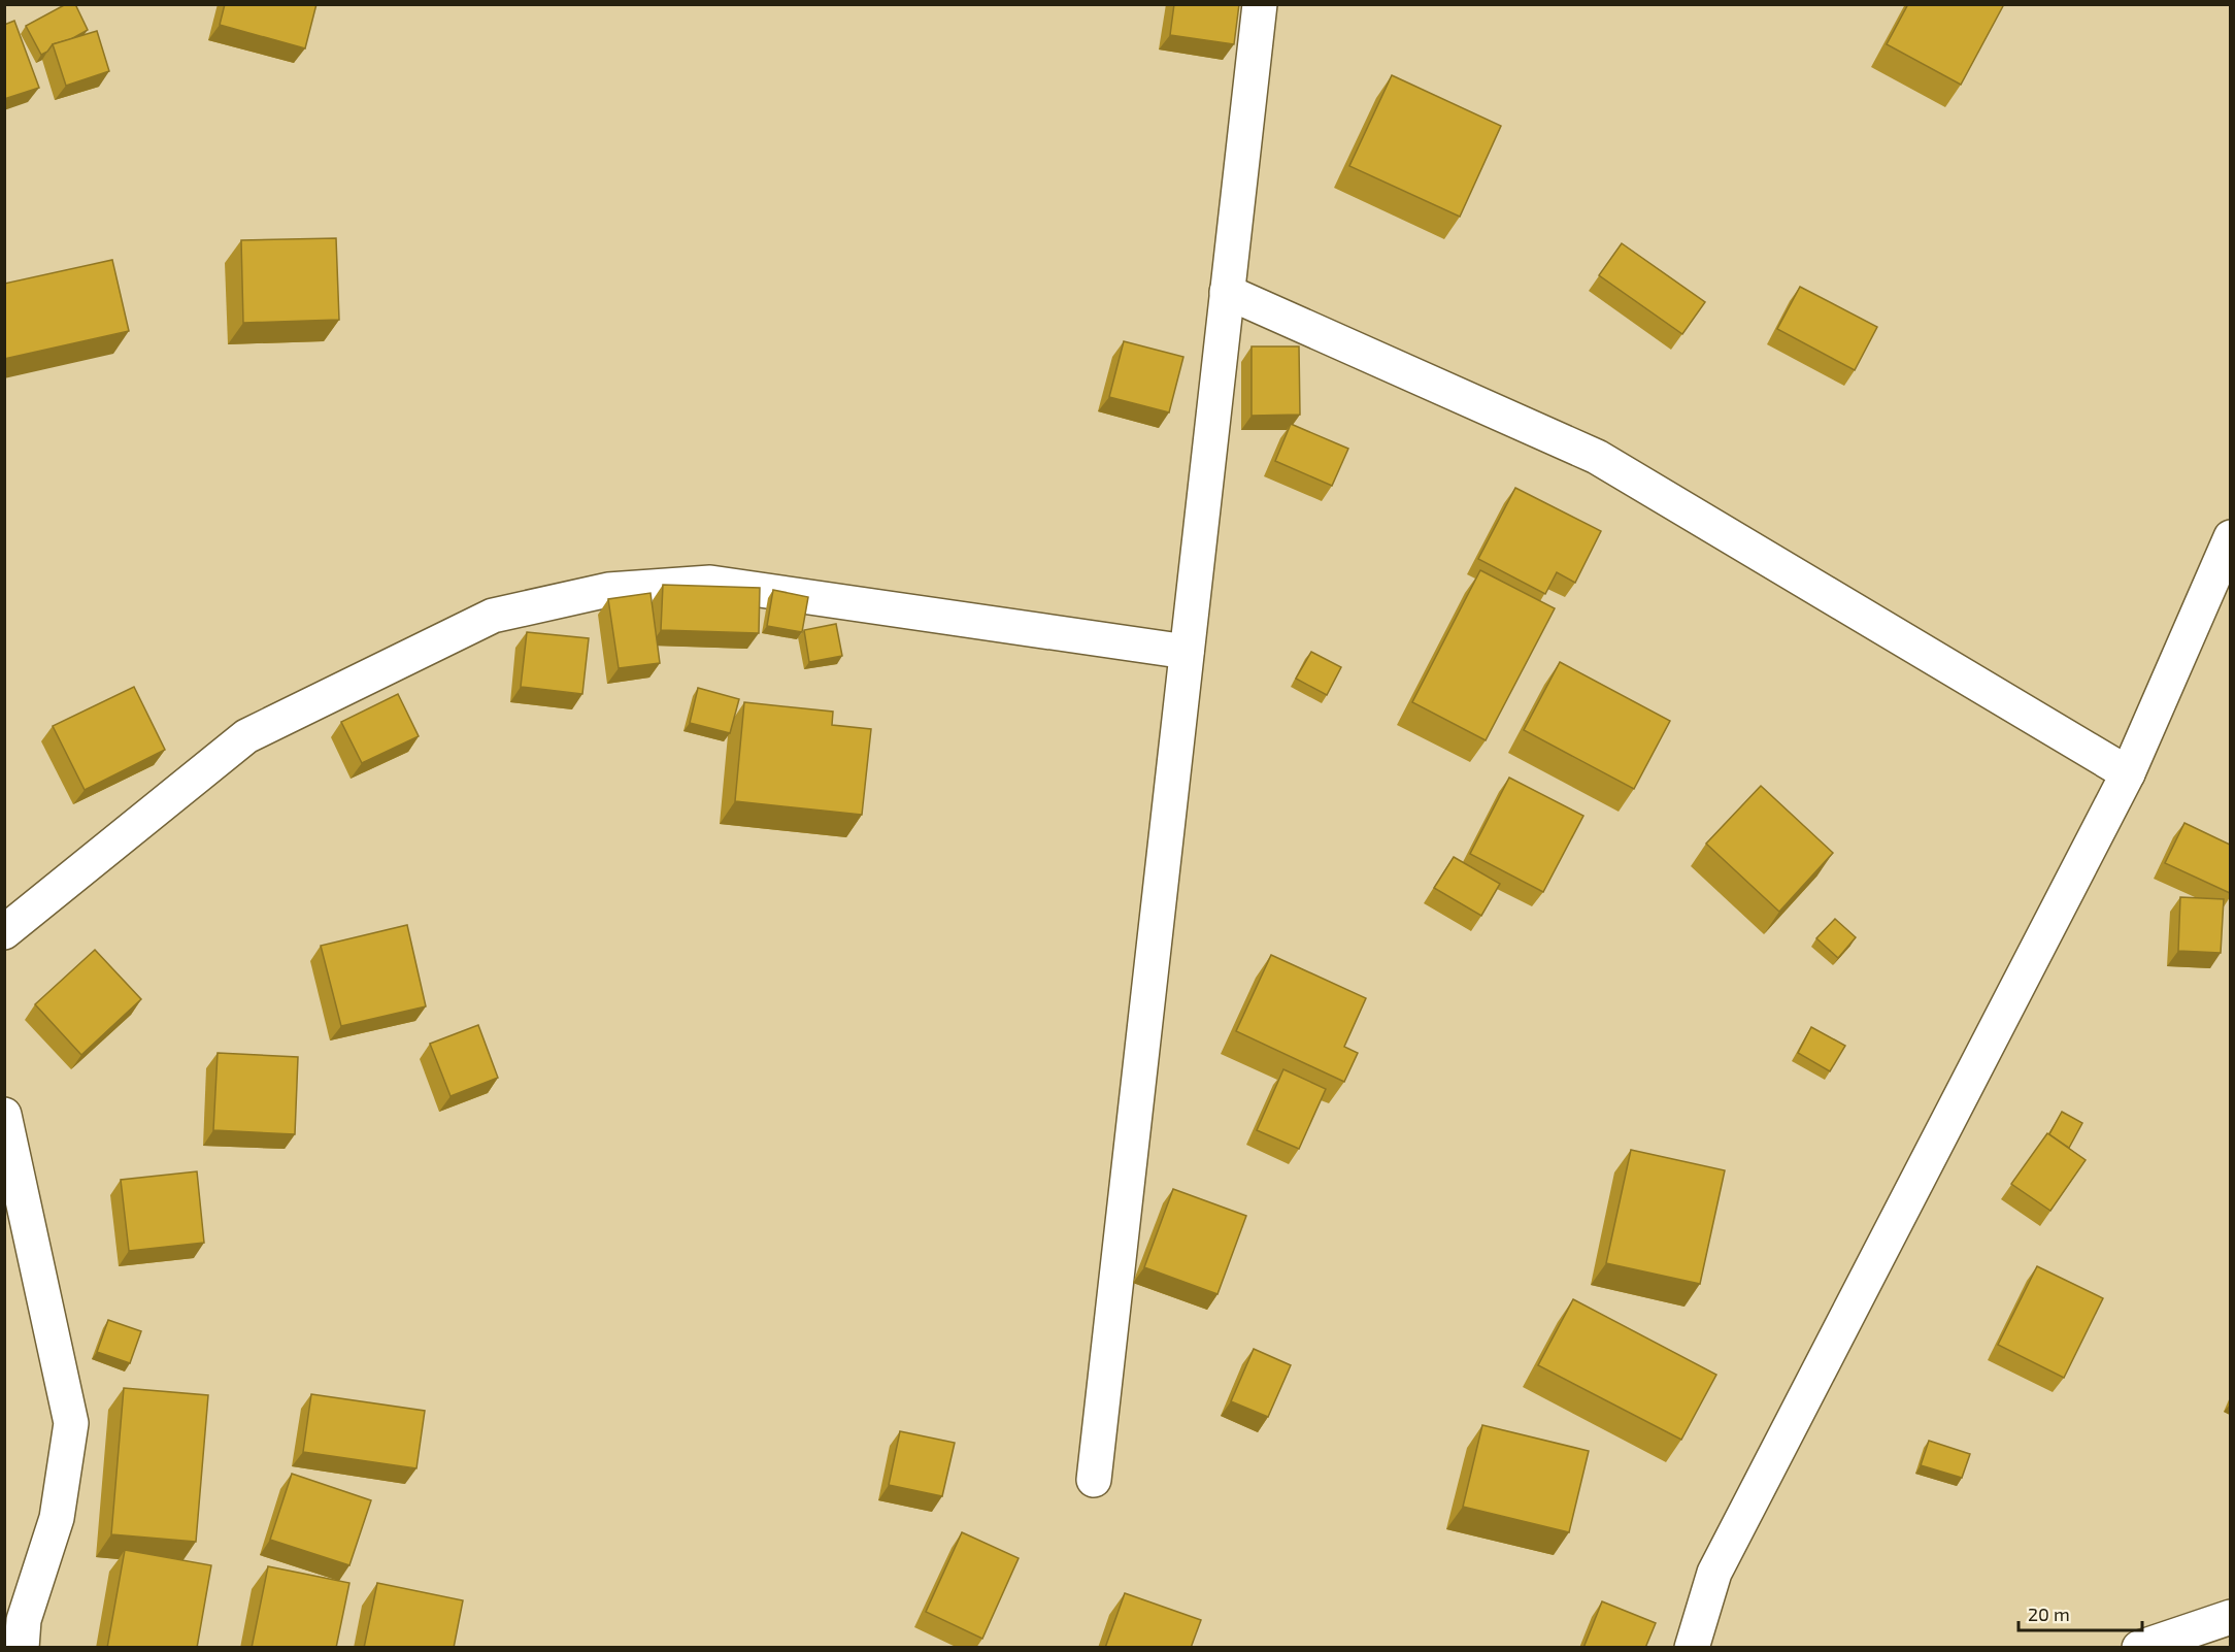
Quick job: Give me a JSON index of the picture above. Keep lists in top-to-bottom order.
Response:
{
  "scale_bar": "20 m"
}
